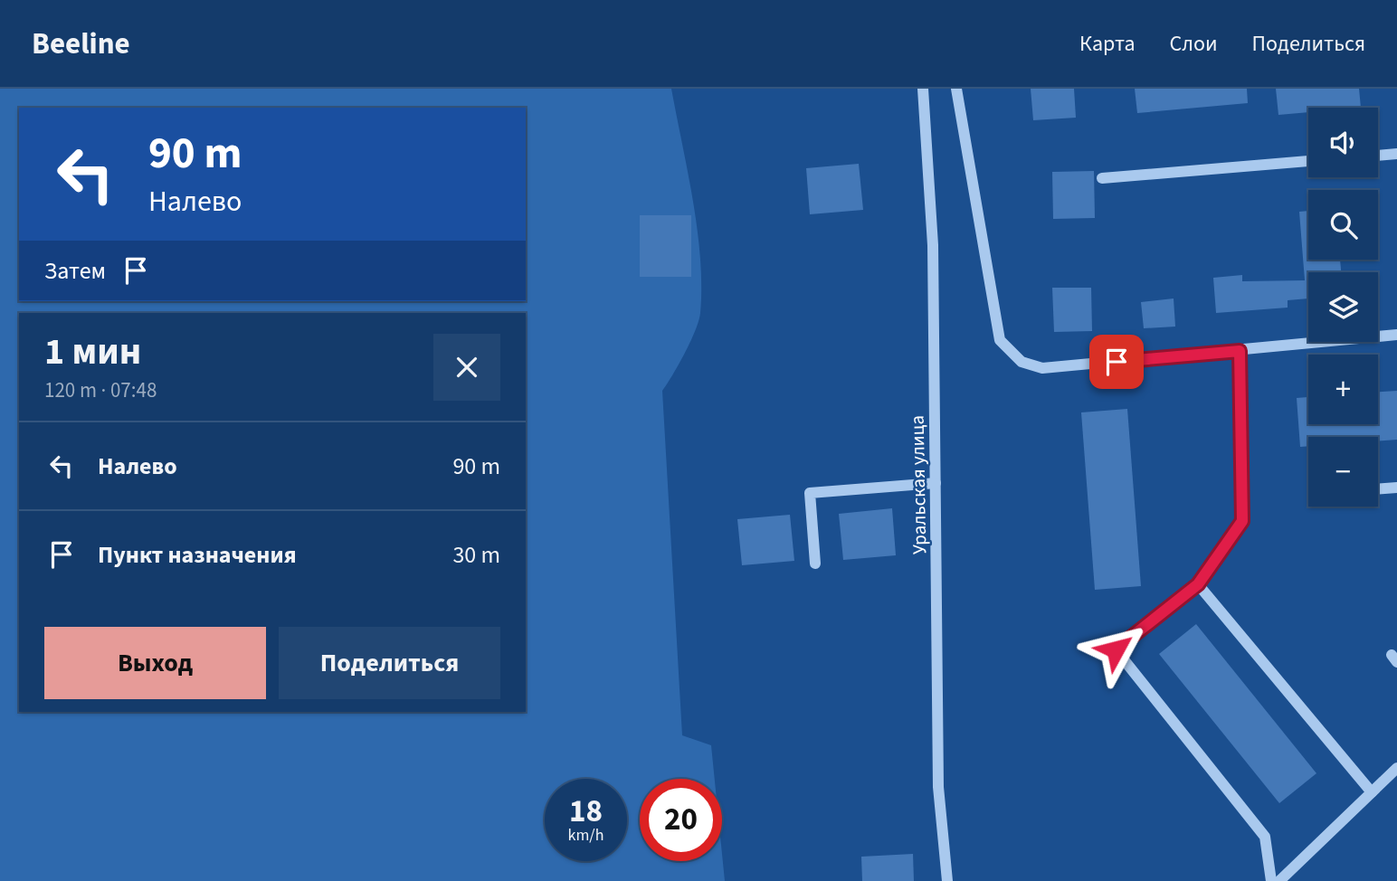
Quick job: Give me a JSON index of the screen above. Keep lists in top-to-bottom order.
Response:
{
  "streets": {
    "street": ["Уральская улица"]
  },
  "page": {
    "header": "Beeline",
    "nav": ["Карта", "Слои", "Поделиться"],
    "map_buttons": ["+", "−"],
    "turn": ["90 m", "Налево"],
    "then": "Затем",
    "heading": ["1 мин", "120 m · 07:48"],
    "list": [
      {
        "name": "Налево",
        "value": "90 m"
      },
      {
        "name": "Пункт назначения",
        "value": "30 m"
      }
    ],
    "buttons": ["Выход", "Поделиться"],
    "speed": "18 km/h",
    "limit": "20"
  }
}
